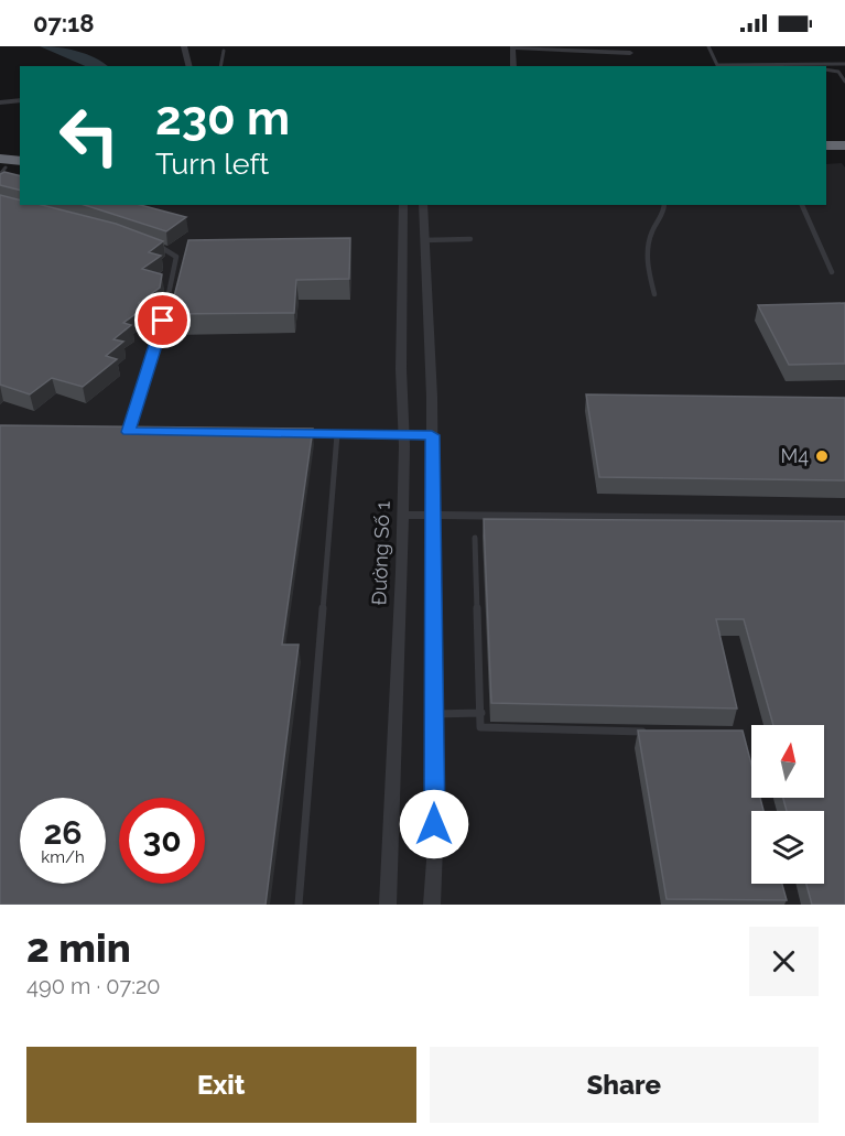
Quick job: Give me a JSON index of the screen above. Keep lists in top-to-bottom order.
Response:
{
  "streets": {
    "street": ["Đường Số 1"]
  },
  "places": ["M4"],
  "north": "top",
  "page": {
    "status": "07:18",
    "turn": ["230 m", "Turn left"],
    "speed": "26 km/h",
    "limit": "30",
    "heading": ["2 min", "490 m · 07:20"],
    "buttons": ["Exit", "Share"]
  }
}
